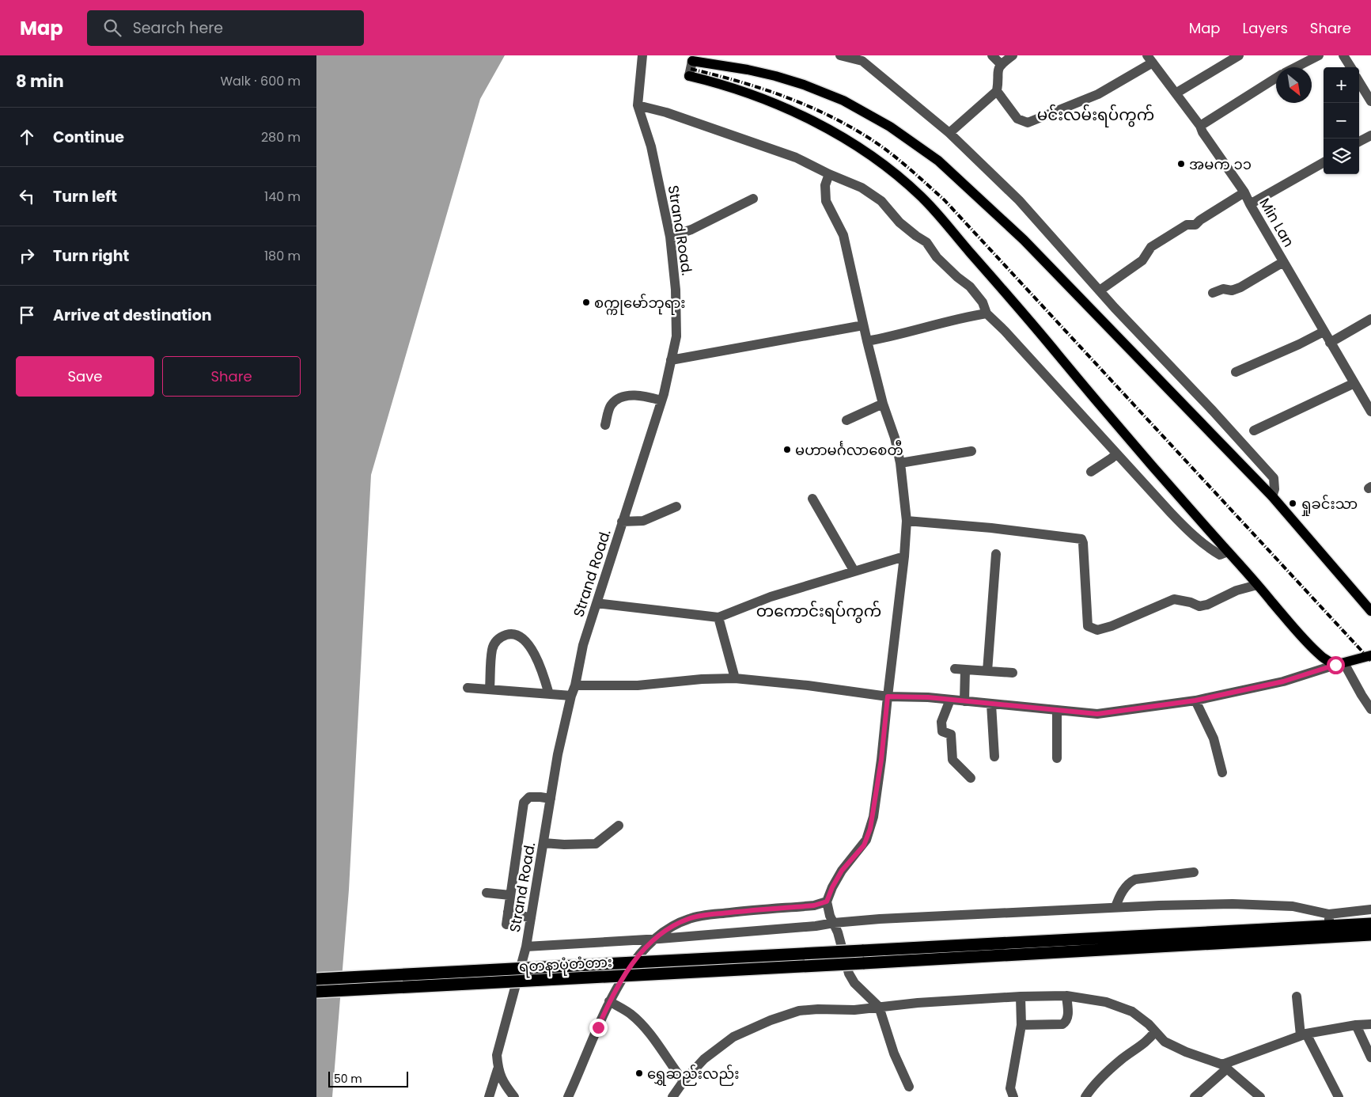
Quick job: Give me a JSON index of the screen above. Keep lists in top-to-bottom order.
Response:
{
  "streets": {
    "highway": ["ရတနာပုံတံတား"],
    "street": ["Min Lan", "Strand Road."]
  },
  "districts": ["မင်းလမ်းရပ်ကွက်", "တကောင်းရပ်ကွက်"],
  "places": [
    "အမက ၁၁",
    "စက္ကုမော်ဘုရား",
    "မဟာမင်္ဂလာစေတီ",
    "ရှုခင်းသာ",
    "ရွှေဆည်းလည်း"
  ],
  "scale_bar": "50 m",
  "north": "bottom right",
  "page": {
    "header": "Map",
    "search": "Search here",
    "nav": ["Map", "Layers", "Share"],
    "heading": ["8 min", "Walk · 600 m"],
    "map_buttons": ["+", "−"],
    "list": [
      ["Continue", "280 m"],
      ["Turn left", "140 m"],
      ["Turn right", "180 m"],
      "Arrive at destination"
    ],
    "buttons": ["Save", "Share"],
    "scale": "50 m"
  }
}
